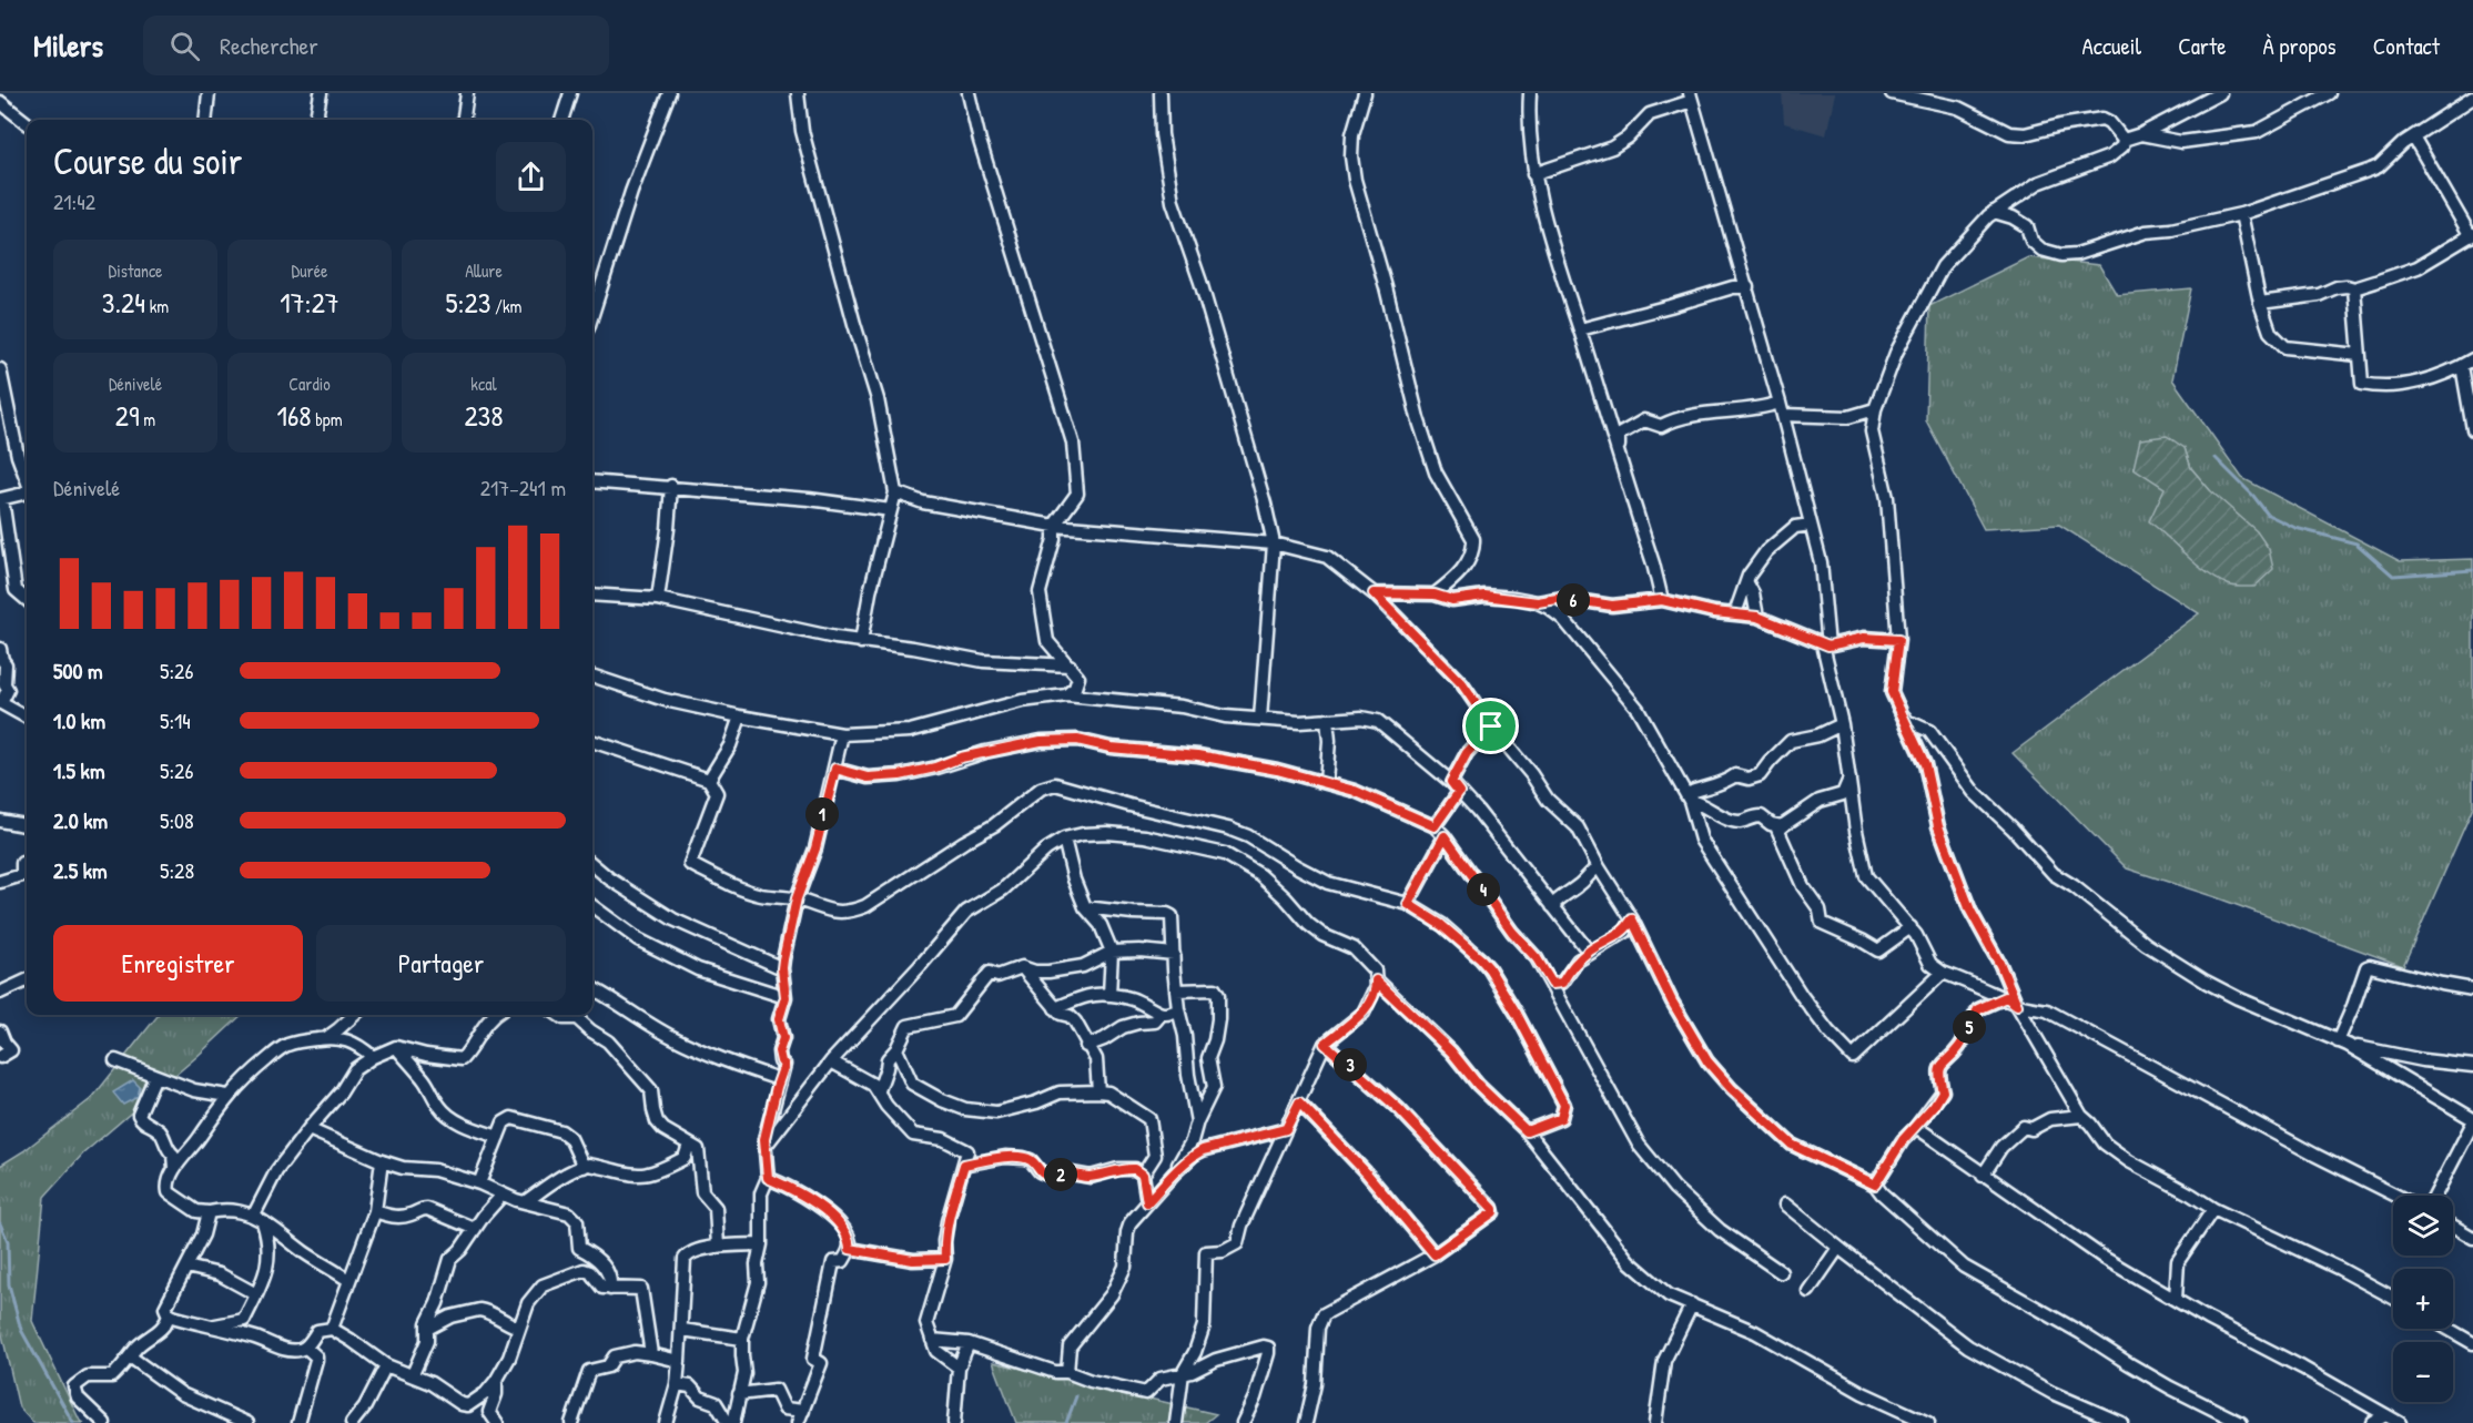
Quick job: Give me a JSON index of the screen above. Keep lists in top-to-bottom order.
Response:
{
  "page": {
    "header": "Milers",
    "search": "Rechercher",
    "nav": [
      "Accueil",
      "Carte",
      "À propos",
      "Contact"
    ],
    "heading": ["Course du soir", "21:42"],
    "stats": [
      ["Distance", "3.24 km"],
      ["Durée", "17:27"],
      ["Allure", "5:23 /km"],
      ["Dénivelé", "29 m"],
      ["Cardio", "168 bpm"],
      ["kcal", "238"]
    ],
    "chart": ["Dénivelé", "217–241 m"],
    "pins": [
      "6",
      "1",
      "4",
      "5",
      "3",
      "2"
    ],
    "list": [
      {
        "name": "500 m",
        "note": "5:26"
      },
      {
        "name": "1.0 km",
        "note": "5:14"
      },
      {
        "name": "1.5 km",
        "note": "5:26"
      },
      {
        "name": "2.0 km",
        "note": "5:08"
      },
      {
        "name": "2.5 km",
        "note": "5:28"
      }
    ],
    "buttons": ["Enregistrer", "Partager"],
    "map_buttons": ["+", "−"]
  }
}
